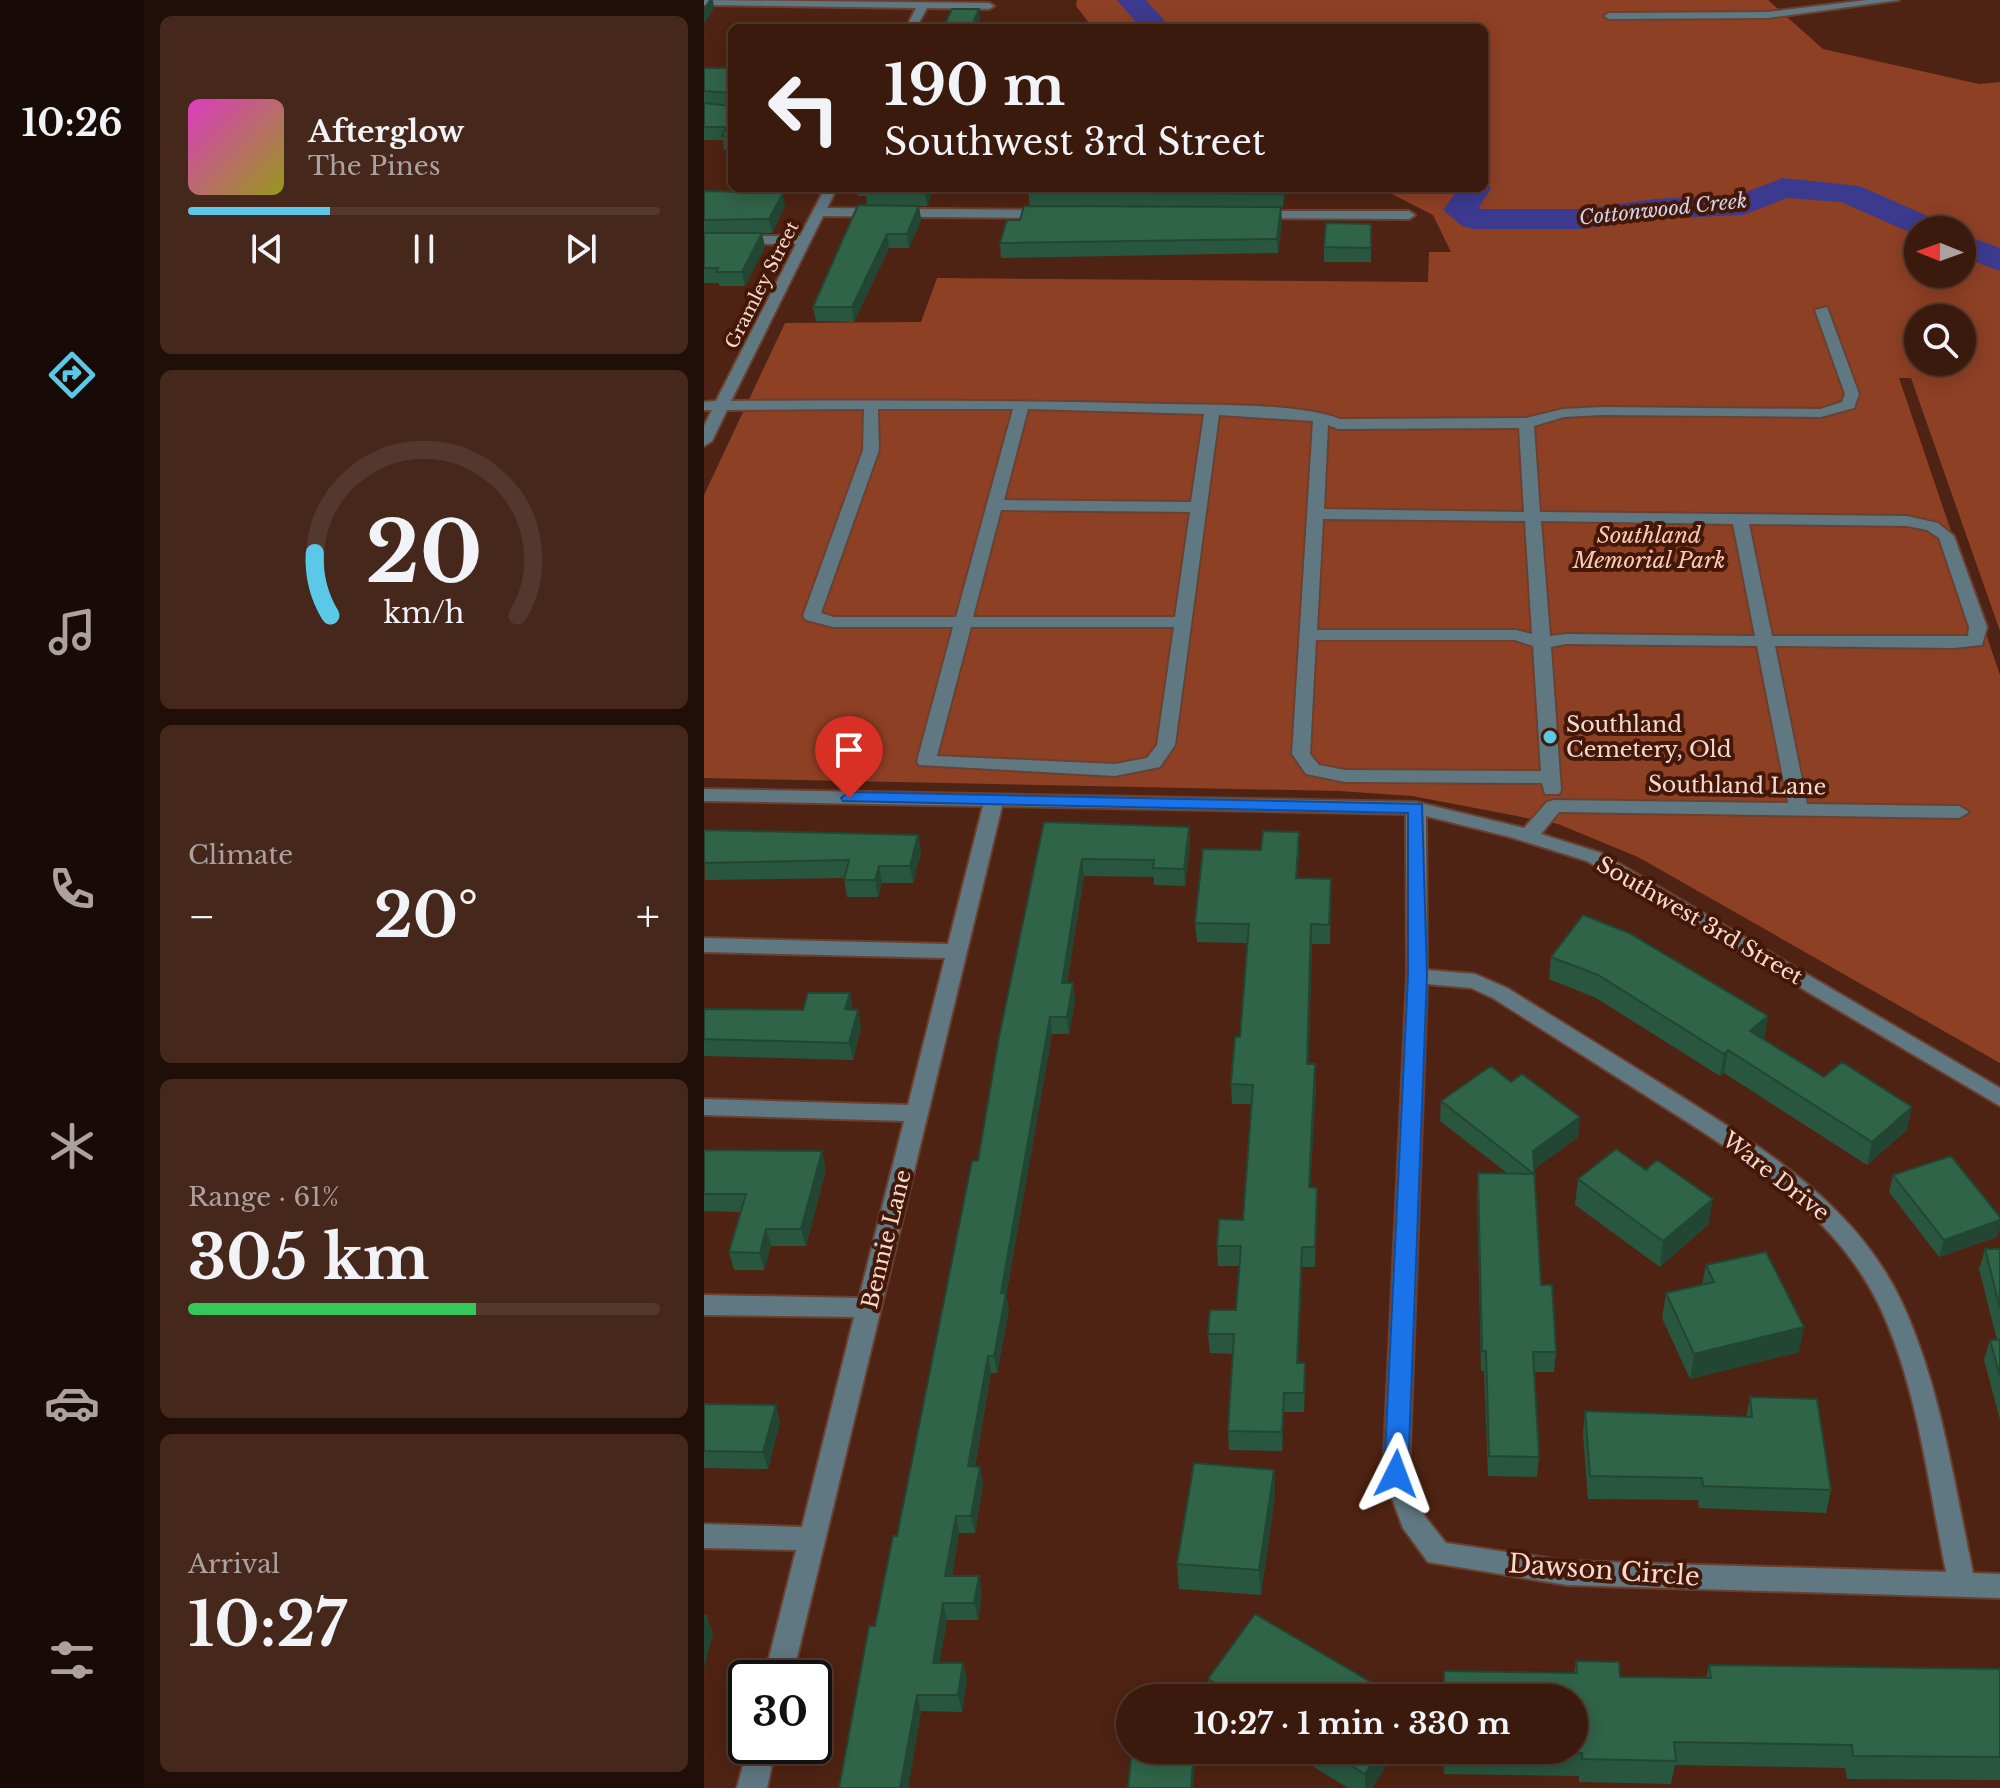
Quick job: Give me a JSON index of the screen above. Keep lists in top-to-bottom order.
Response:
{
  "streets": {
    "street": [
      "Gramley Street",
      "Southland Lane",
      "Southwest 3rd Street",
      "Ware Drive",
      "Bennie Lane",
      "Dawson Circle"
    ]
  },
  "crossings": [
    ["Southwest 3rd Street", "Bennie Lane"],
    ["Southwest 3rd Street", "Dawson Circle"],
    ["Ware Drive", "Dawson Circle"]
  ],
  "water": ["Cottonwood Creek"],
  "parks": ["Southland Memorial Park"],
  "places": ["Southland Cemetery, Old"],
  "north": "left",
  "page": {
    "tabs": "10:26",
    "turn": ["190 m", "Southwest 3rd Street"],
    "song": ["Afterglow", "The Pines"],
    "tile": [
      "Climate",
      ["Range · 61%", "305 km"],
      ["Arrival", "10:27"]
    ],
    "heat": ["−", "20°", "+"],
    "limit": "30",
    "trip": "10:27 · 1 min · 330 m",
    "gauge": ["20", "km/h"]
  }
}
